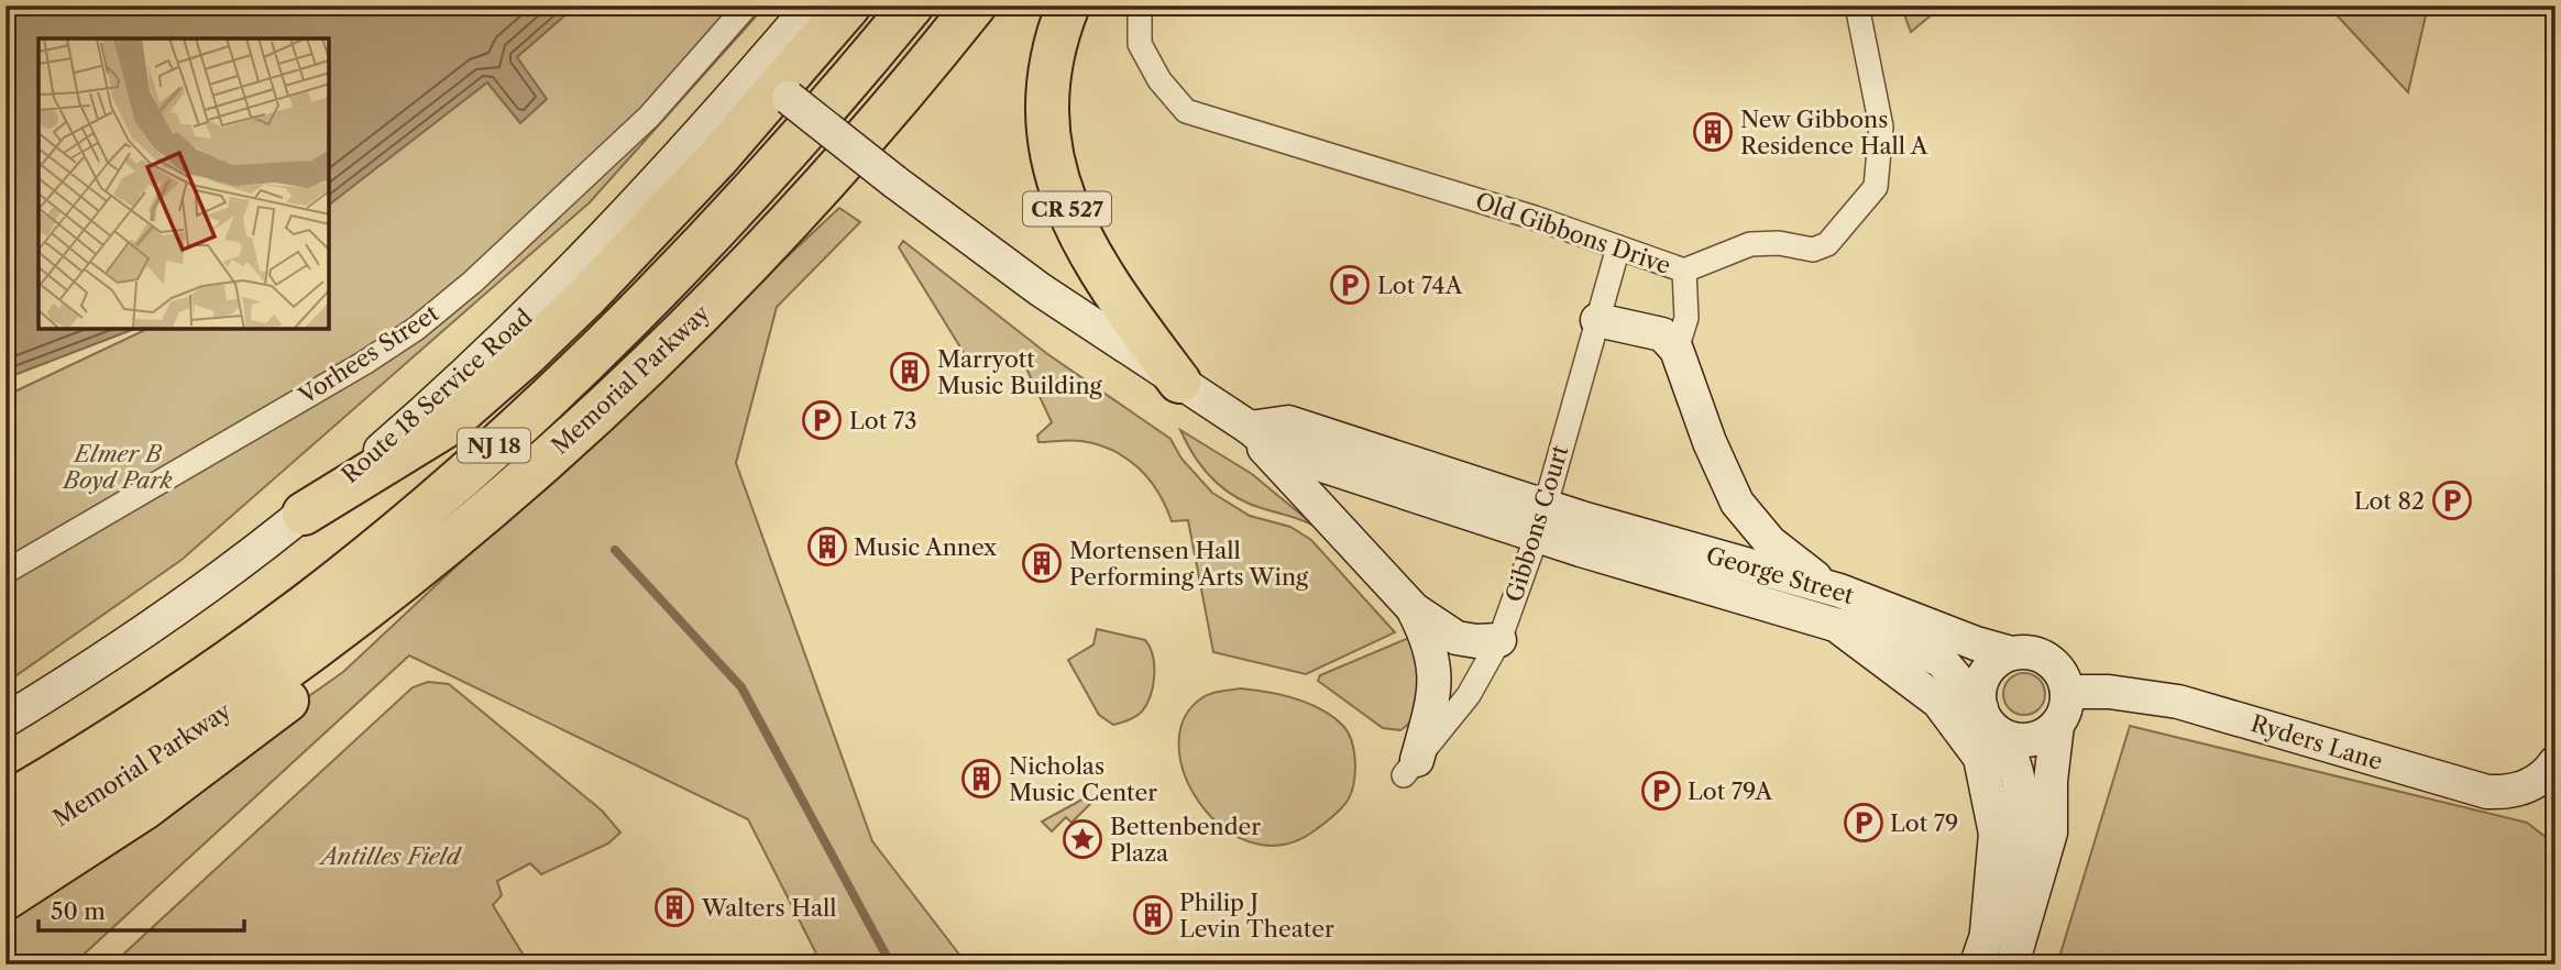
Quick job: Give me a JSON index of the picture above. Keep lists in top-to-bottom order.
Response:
{
  "streets": {
    "highway": ["CR 527", "Memorial Parkway", "NJ 18"],
    "main road": ["Route 18 Service Road", "George Street", "Ryders Lane"],
    "street": ["Old Gibbons Drive", "Vorhees Street", "Gibbons Court"]
  },
  "crossings": [
    ["Old Gibbons Drive", "Gibbons Court"],
    ["Gibbons Court", "George Street"],
    ["George Street", "Ryders Lane"]
  ],
  "parks": ["Elmer B Boyd Park", "Antilles Field"],
  "places": {
    "building": [
      "New Gibbons Residence Hall A",
      "Marryott Music Building",
      "Music Annex",
      "Mortensen Hall Performing Arts Wing",
      "Nicholas Music Center",
      "Walters Hall",
      "Philip J Levin Theater"
    ],
    "parking": [
      "Lot 74A",
      "Lot 73",
      "Lot 82",
      "Lot 79A",
      "Lot 79"
    ],
    "place": ["Bettenbender Plaza"]
  },
  "scale_bar": "50 m"
}
